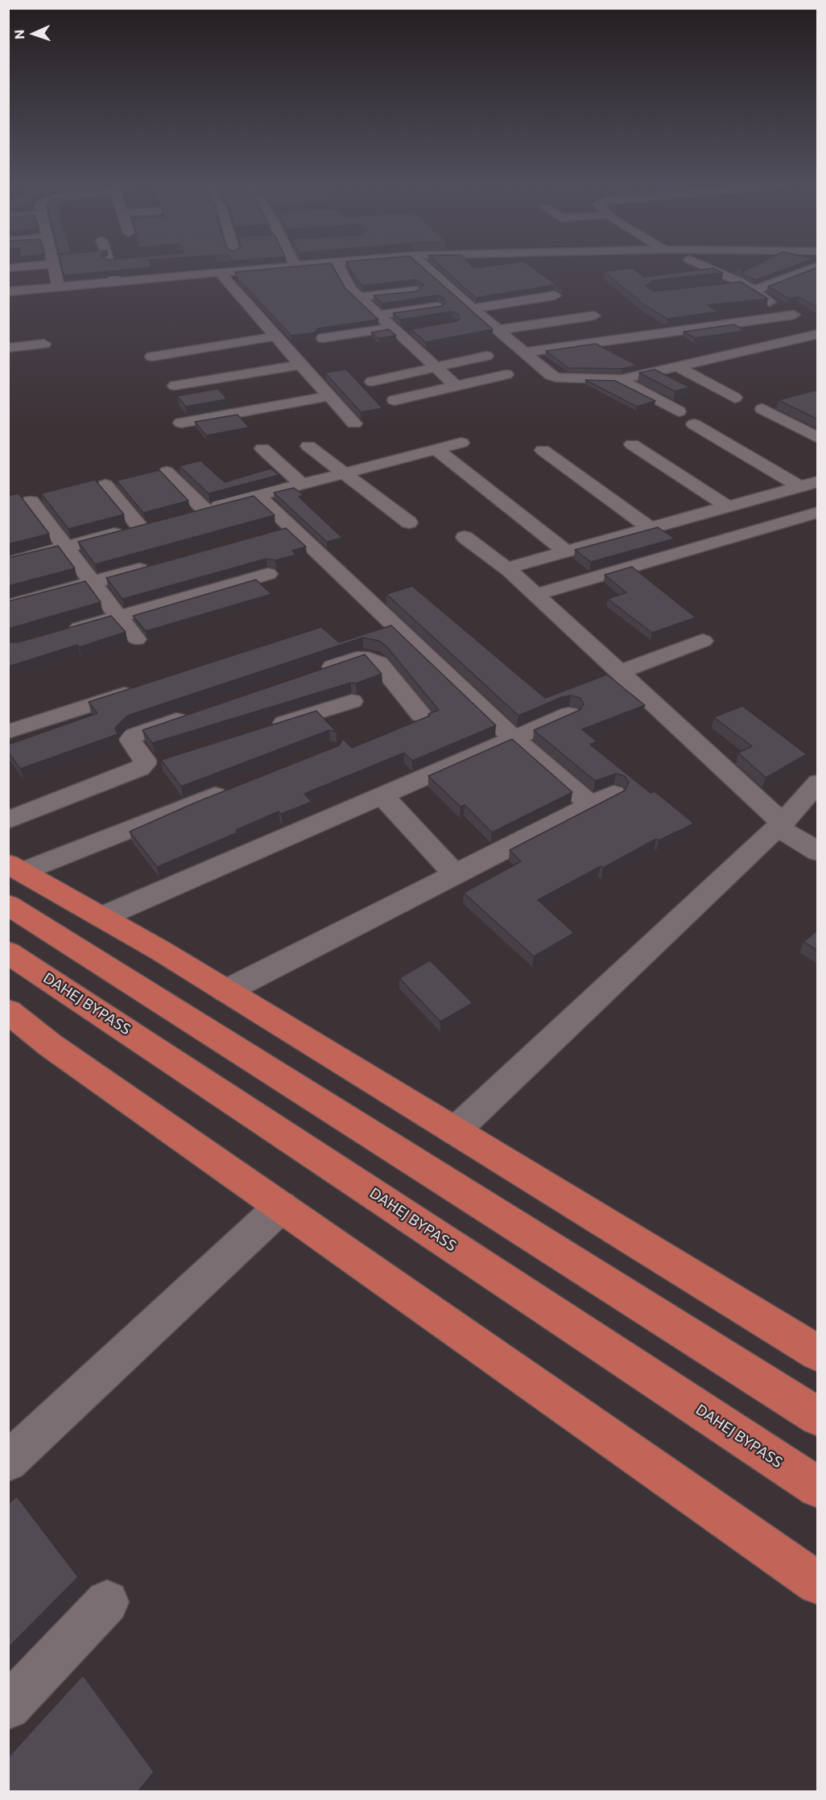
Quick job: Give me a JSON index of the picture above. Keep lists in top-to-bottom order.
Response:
{
  "streets": {
    "highway": ["DAHEJ BYPASS"]
  },
  "north": "left"
}
